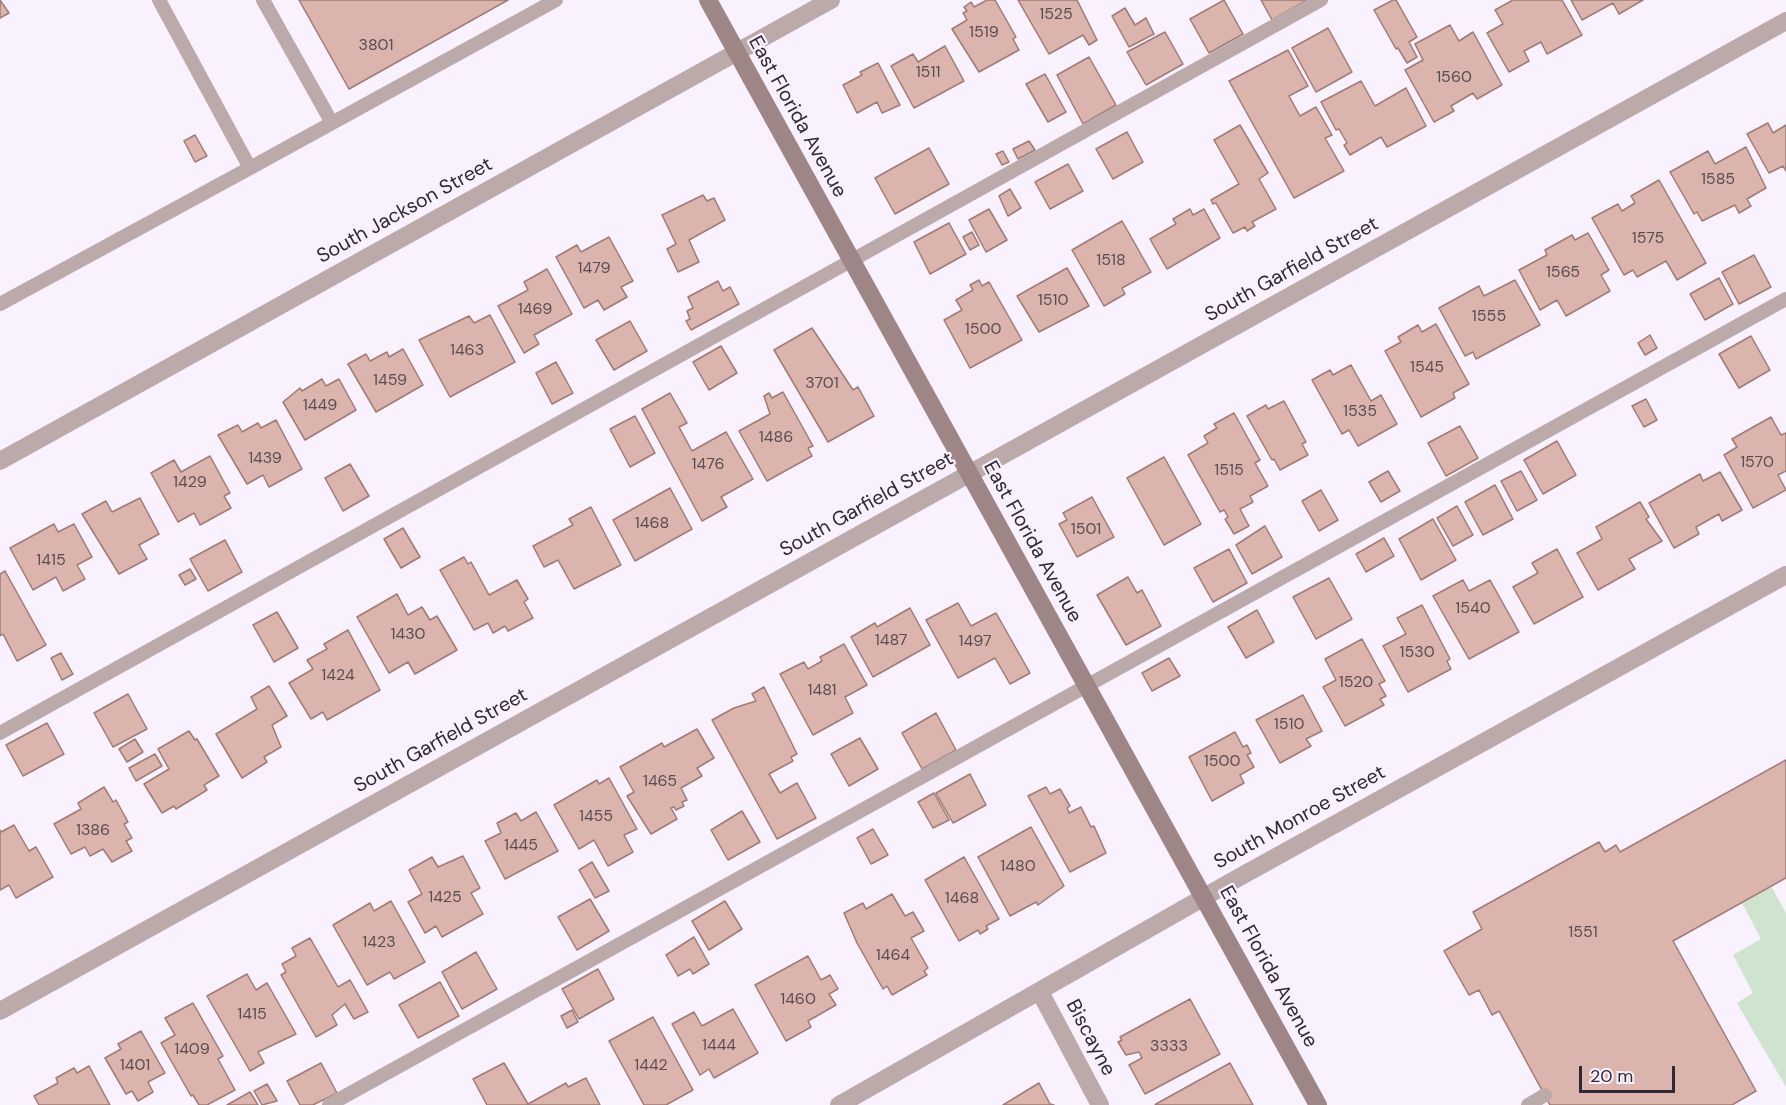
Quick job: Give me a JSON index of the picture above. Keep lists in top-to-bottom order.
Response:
{
  "streets": {
    "street": [
      "East Florida Avenue",
      "South Jackson Street",
      "South Garfield Street",
      "South Monroe Street",
      "Biscayne"
    ]
  },
  "crossings": [
    ["East Florida Avenue", "South Jackson Street"],
    ["East Florida Avenue", "South Garfield Street"],
    ["East Florida Avenue", "South Monroe Street"],
    ["South Monroe Street", "Biscayne"]
  ],
  "house_numbers": [
    "1525",
    "1519",
    "3801",
    "1511",
    "1560",
    "1585",
    "1575",
    "1518",
    "1479",
    "1565",
    "1510",
    "1469",
    "1555",
    "1500",
    "1463",
    "1545",
    "1459",
    "3701",
    "1449",
    "1535",
    "1486",
    "1439",
    "1570",
    "1476",
    "1515",
    "1429",
    "1468",
    "1501",
    "1415",
    "1540",
    "1430",
    "1487",
    "1497",
    "1530",
    "1424",
    "1520",
    "1481",
    "1510",
    "1500",
    "1465",
    "1455",
    "1386",
    "1445",
    "1480",
    "1425",
    "1468",
    "1551",
    "1423",
    "1464",
    "1460",
    "1415",
    "1444",
    "3333",
    "1409",
    "1401",
    "1442"
  ],
  "scale_bar": "20 m"
}
